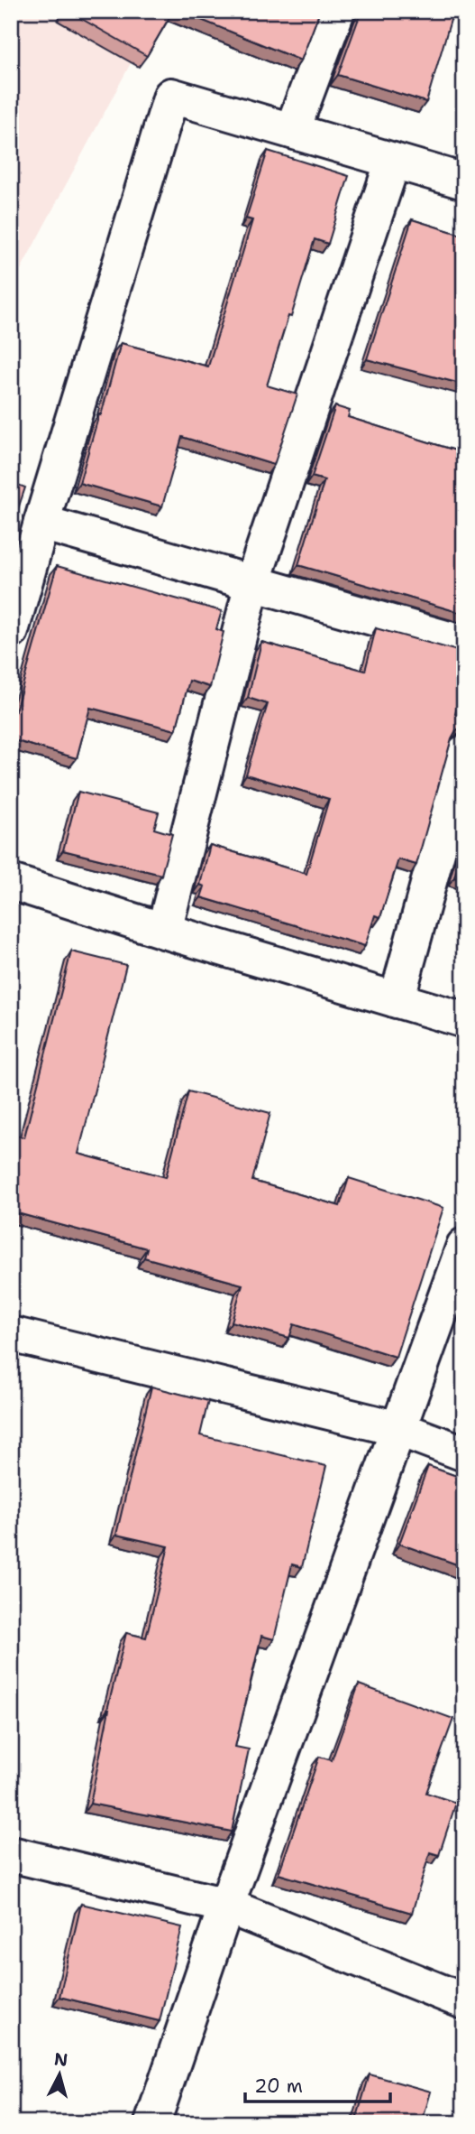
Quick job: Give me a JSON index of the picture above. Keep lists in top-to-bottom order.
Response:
{
  "scale_bar": "20 m",
  "north": "top"
}
